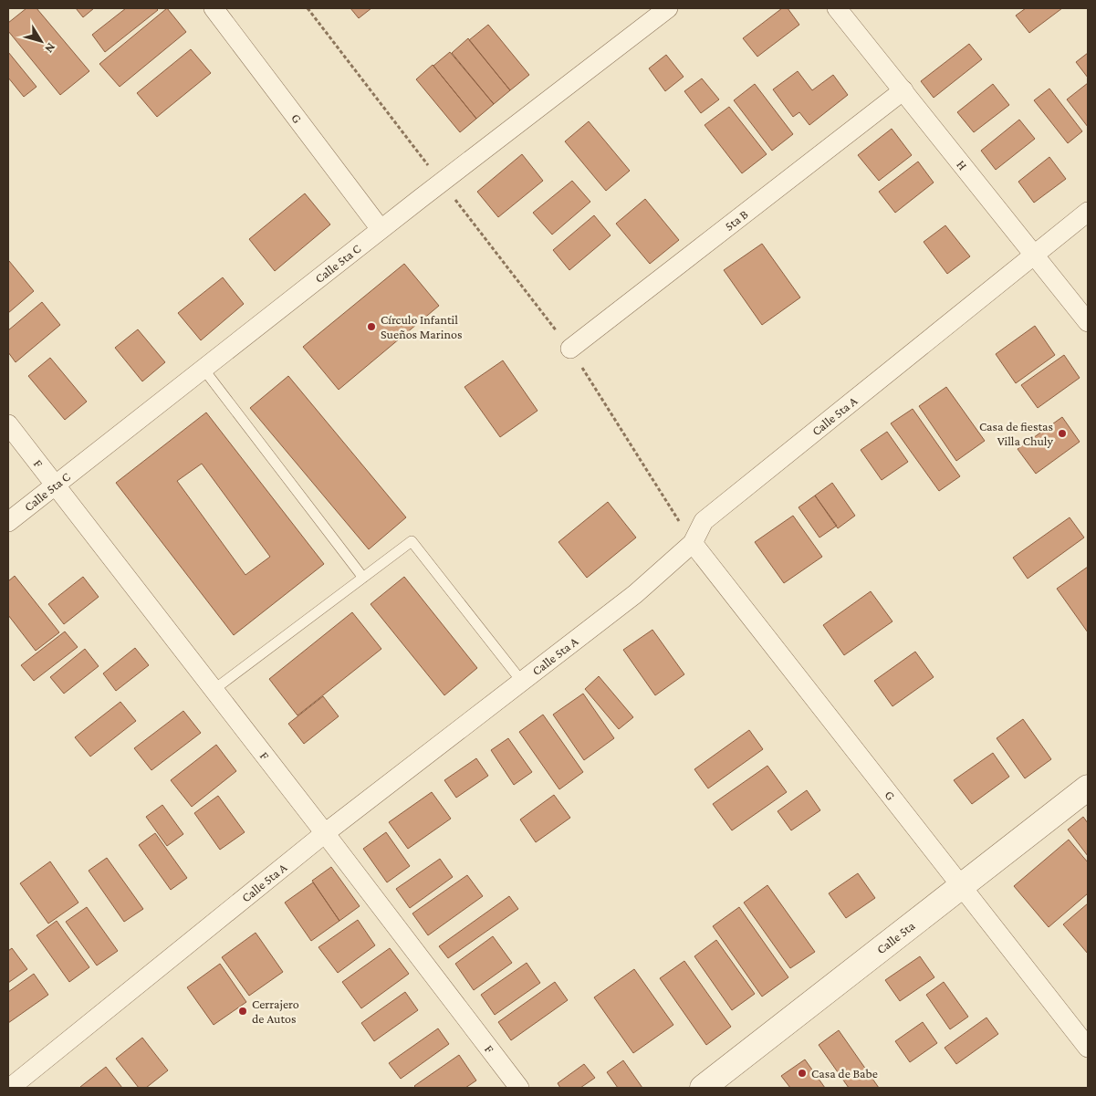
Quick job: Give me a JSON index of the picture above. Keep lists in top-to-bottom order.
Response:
{
  "streets": {
    "street": [
      "G",
      "H",
      "5ta B",
      "Calle 5ta C",
      "Calle 5ta A",
      "F",
      "Calle 5ta"
    ]
  },
  "crossings": [
    ["G", "Calle 5ta C"],
    ["G", "Calle 5ta A"],
    ["G", "Calle 5ta"],
    ["H", "5ta B"],
    ["H", "Calle 5ta A"],
    ["Calle 5ta C", "F"],
    ["Calle 5ta A", "F"]
  ],
  "places": [
    "Círculo Infantil Sueños Marinos",
    "Casa de fiestas Villa Chuly",
    "Cerrajero de Autos",
    "Casa de Babe"
  ],
  "north": "bottom right"
}
